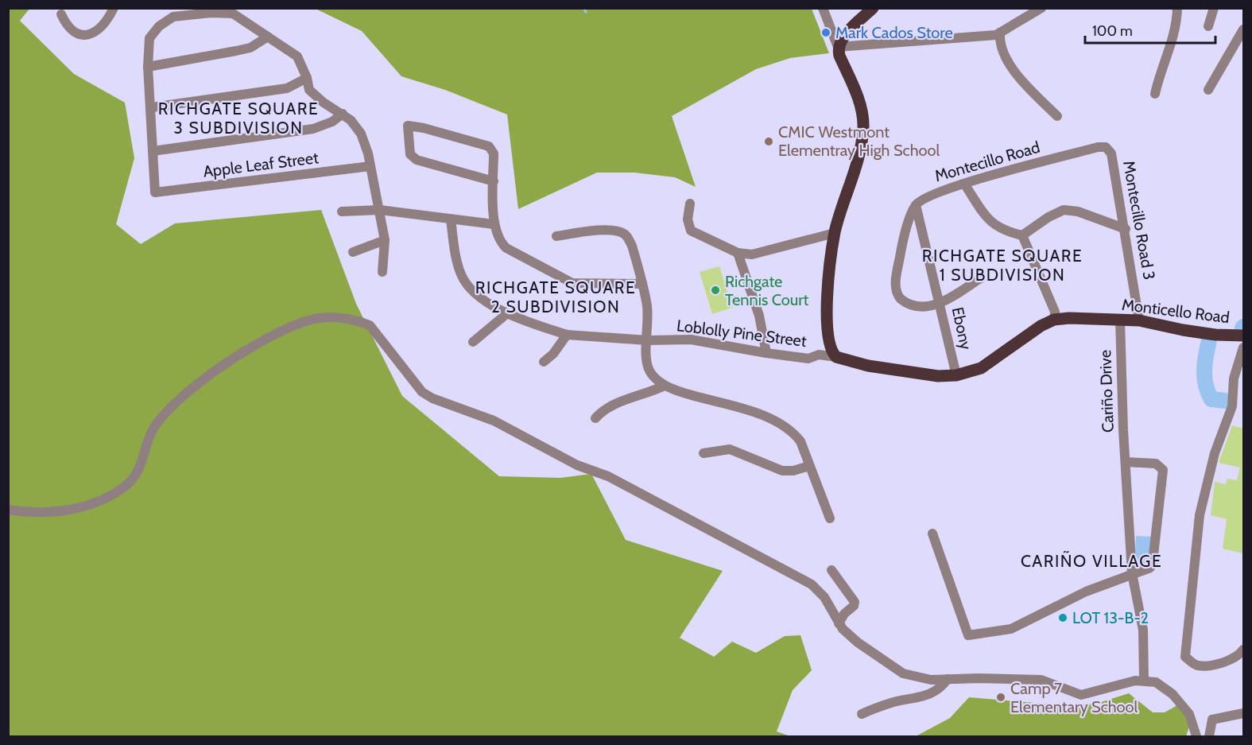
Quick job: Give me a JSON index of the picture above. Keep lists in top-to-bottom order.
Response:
{
  "streets": {
    "main road": ["Monticello Road"],
    "street": [
      "Montecillo Road",
      "Apple Leaf Street",
      "Montecillo Road 3",
      "Ebony",
      "Loblolly Pine Street",
      "Cariño Drive"
    ]
  },
  "crossings": [
    ["Montecillo Road", "Montecillo Road 3"],
    ["Montecillo Road", "Ebony"],
    ["Montecillo Road 3", "Monticello Road"],
    ["Monticello Road", "Ebony"],
    ["Monticello Road", "Loblolly Pine Street"],
    ["Monticello Road", "Cariño Drive"]
  ],
  "districts": [
    "RICHGATE SQUARE 3 SUBDIVISION",
    "RICHGATE SQUARE 1 SUBDIVISION",
    "RICHGATE SQUARE 2 SUBDIVISION",
    "CARIÑO VILLAGE"
  ],
  "places": [
    "Mark Cados Store",
    "CMIC Westmont Elementray High School",
    "Richgate Tennis Court",
    "LOT 13-B-2",
    "Camp 7 Elementary School"
  ],
  "scale_bar": "100 m"
}
